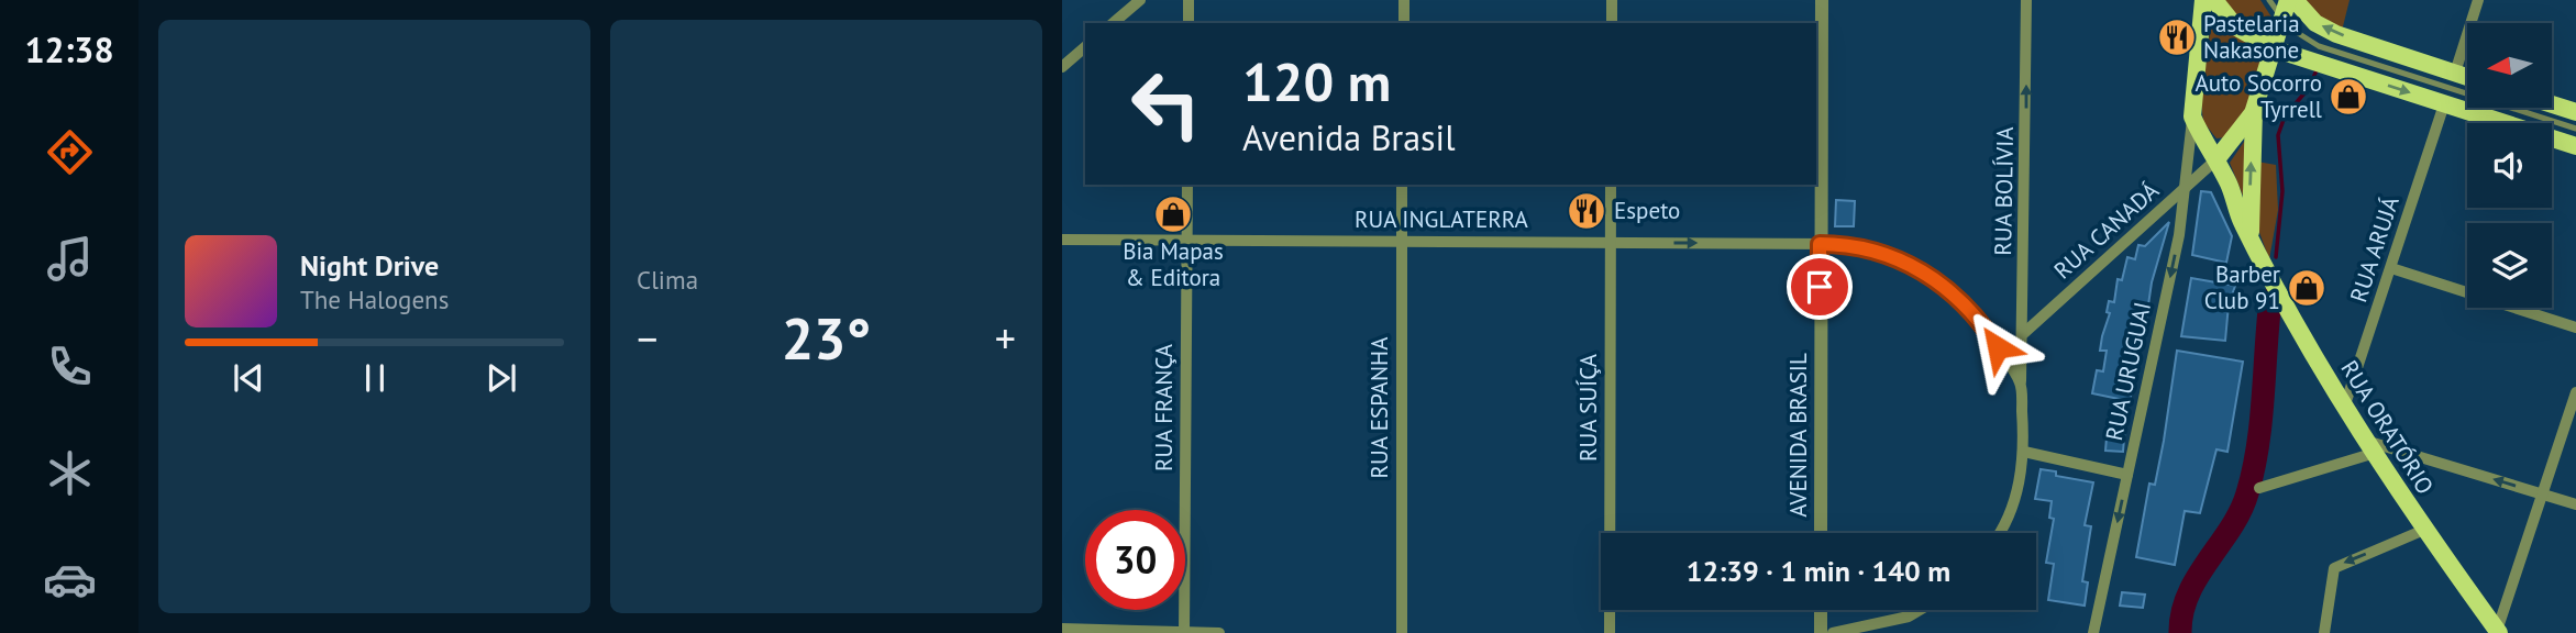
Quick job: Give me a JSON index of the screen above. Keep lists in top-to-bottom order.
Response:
{
  "streets": {
    "main road": ["RUA ORATÓRIO"],
    "street": [
      "RUA BOLÍVIA",
      "RUA INGLATERRA",
      "RUA CANADÁ",
      "RUA ARUJÁ",
      "RUA URUGUAI",
      "RUA FRANÇA",
      "RUA ESPANHA",
      "RUA SUÍÇA",
      "AVENIDA BRASIL"
    ]
  },
  "crossings": [
    ["RUA BOLÍVIA", "RUA INGLATERRA"],
    ["RUA BOLÍVIA", "RUA CANADÁ"],
    ["RUA INGLATERRA", "RUA FRANÇA"],
    ["RUA INGLATERRA", "RUA ESPANHA"],
    ["RUA INGLATERRA", "RUA SUÍÇA"],
    ["RUA INGLATERRA", "AVENIDA BRASIL"],
    ["RUA CANADÁ", "RUA URUGUAI"],
    ["RUA CANADÁ", "RUA ORATÓRIO"],
    ["RUA ARUJÁ", "RUA ORATÓRIO"],
    ["RUA URUGUAI", "RUA ORATÓRIO"]
  ],
  "one_way": ["RUA BOLÍVIA", "RUA URUGUAI"],
  "places": {
    "restaurant": ["Pastelaria Nakasone", "Espeto"],
    "shop": ["Auto Socorro Tyrrell", "Bia Mapas & Editora", "Barber Club 91"]
  },
  "north": "left",
  "page": {
    "tabs": "12:38",
    "tile": "Clima",
    "turn": ["120 m", "Avenida Brasil"],
    "song": ["Night Drive", "The Halogens"],
    "heat": ["−", "23°", "+"],
    "limit": "30",
    "trip": "12:39 · 1 min · 140 m"
  }
}
